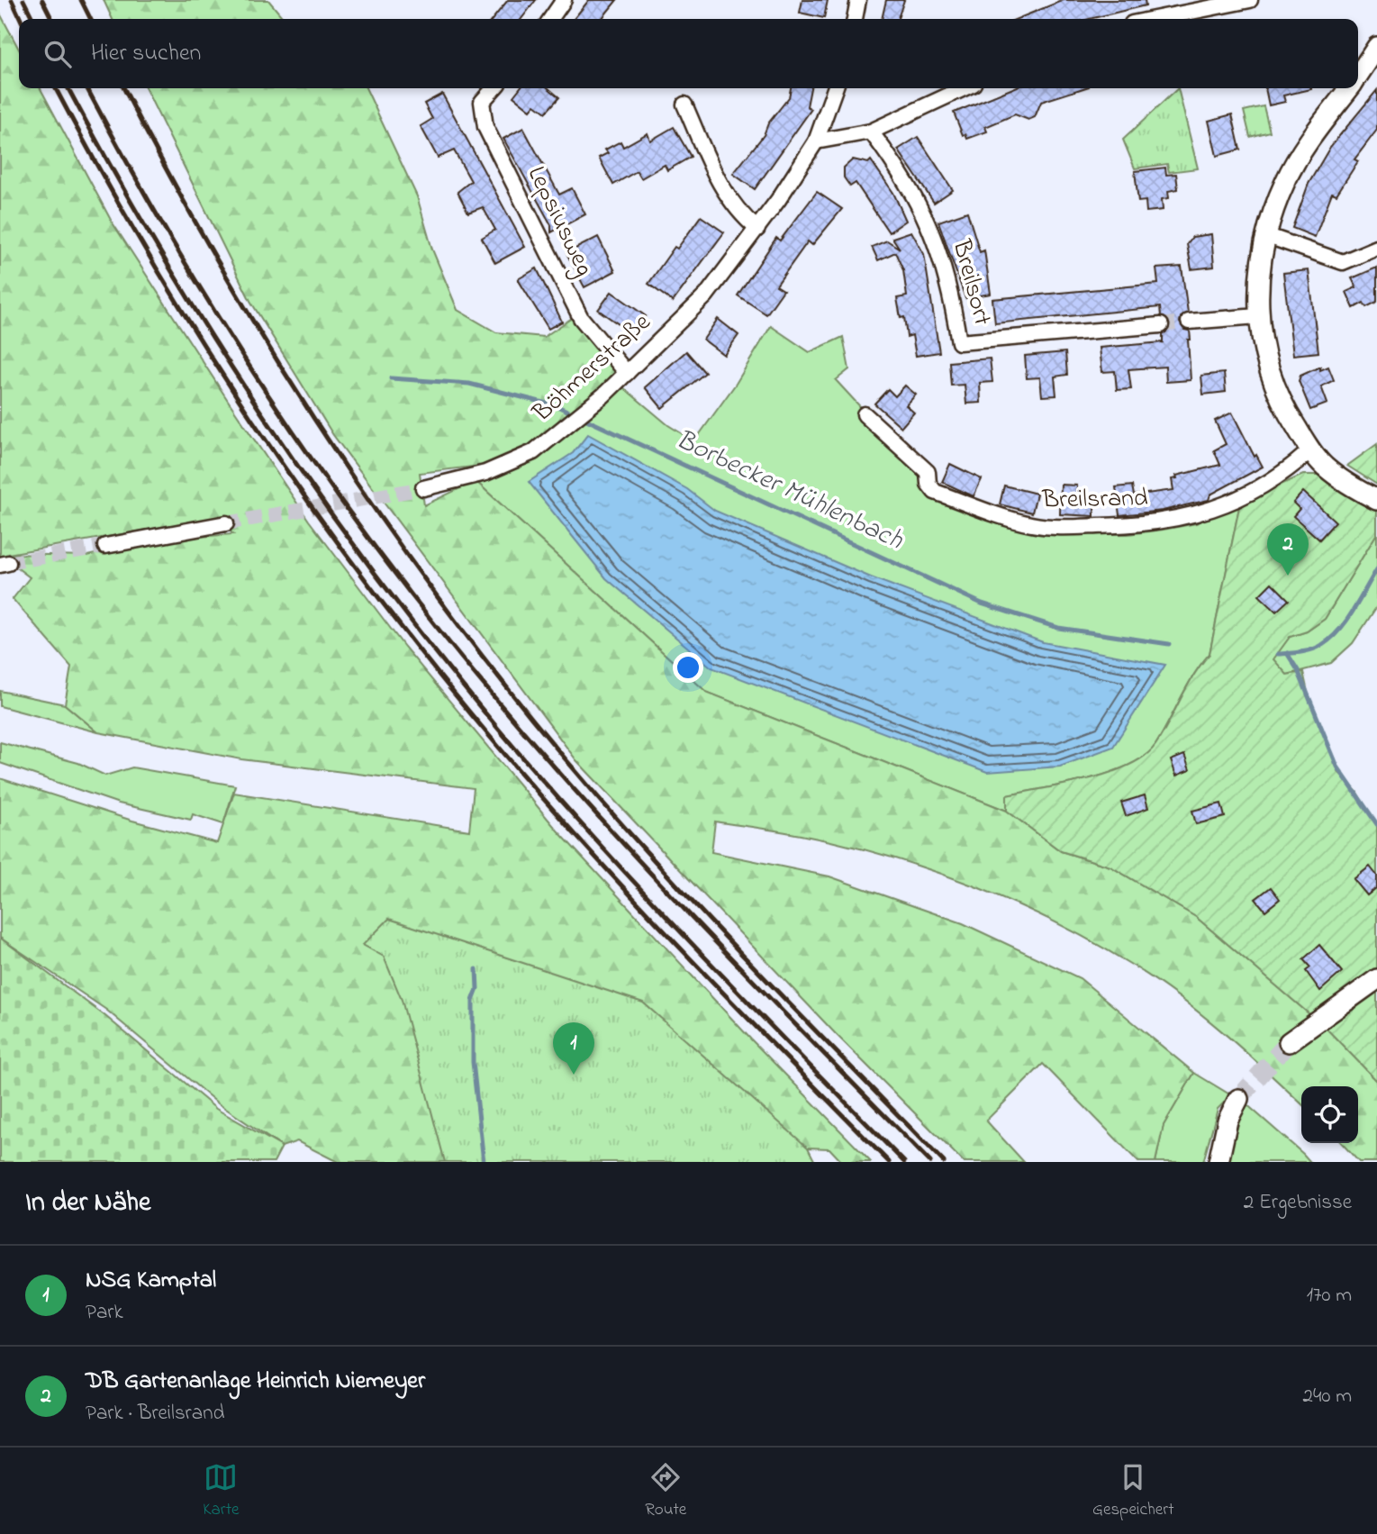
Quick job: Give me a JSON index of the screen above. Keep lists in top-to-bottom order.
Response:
{
  "streets": {
    "street": [
      "Lepsiusweg",
      "Breilsort",
      "Böhmerstraße",
      "Breilsrand"
    ]
  },
  "crossings": [
    ["Lepsiusweg", "Böhmerstraße"]
  ],
  "water": ["Borbecker Mühlenbach"],
  "page": {
    "search": "Hier suchen",
    "pins": ["2", "1"],
    "heading": ["In der Nähe", "2 Ergebnisse"],
    "list": [
      {
        "mark": "1",
        "name": "NSG Kamptal",
        "note": "Park",
        "value": "170 m"
      },
      {
        "mark": "2",
        "name": "DB Gartenanlage Heinrich Niemeyer",
        "note": "Park · Breilsrand",
        "value": "240 m"
      }
    ],
    "nav": ["Karte", "Route", "Gespeichert"]
  }
}
